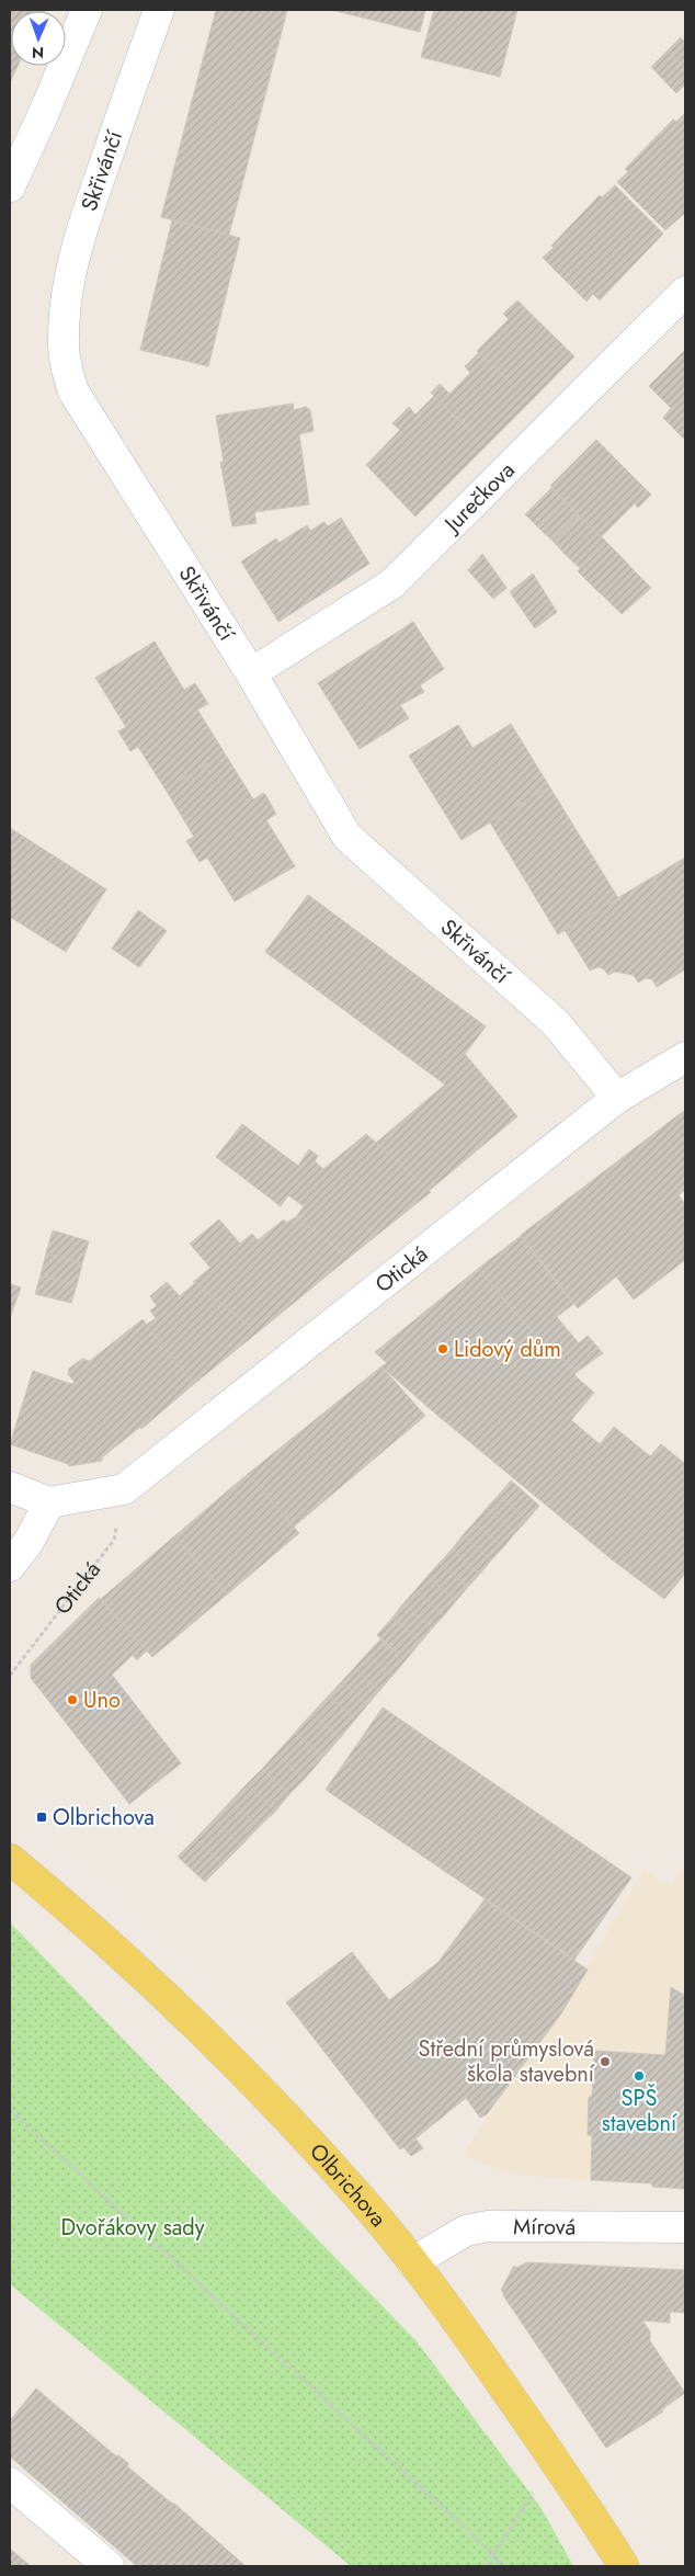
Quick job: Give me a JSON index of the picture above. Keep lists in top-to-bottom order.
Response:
{
  "streets": {
    "main road": ["Olbrichova"],
    "street": [
      "Skřivánčí",
      "Jurečkova",
      "Otická",
      "Mírová"
    ]
  },
  "crossings": [
    ["Skřivánčí", "Jurečkova"],
    ["Skřivánčí", "Otická"],
    ["Olbrichova", "Mírová"]
  ],
  "parks": ["Dvořákovy sady"],
  "places": {
    "other": [
      "Lidový dům",
      "Uno",
      "Střední průmyslová škola stavební",
      "SPŠ stavební"
    ],
    "transit": ["Olbrichova"]
  },
  "north": "bottom"
}
